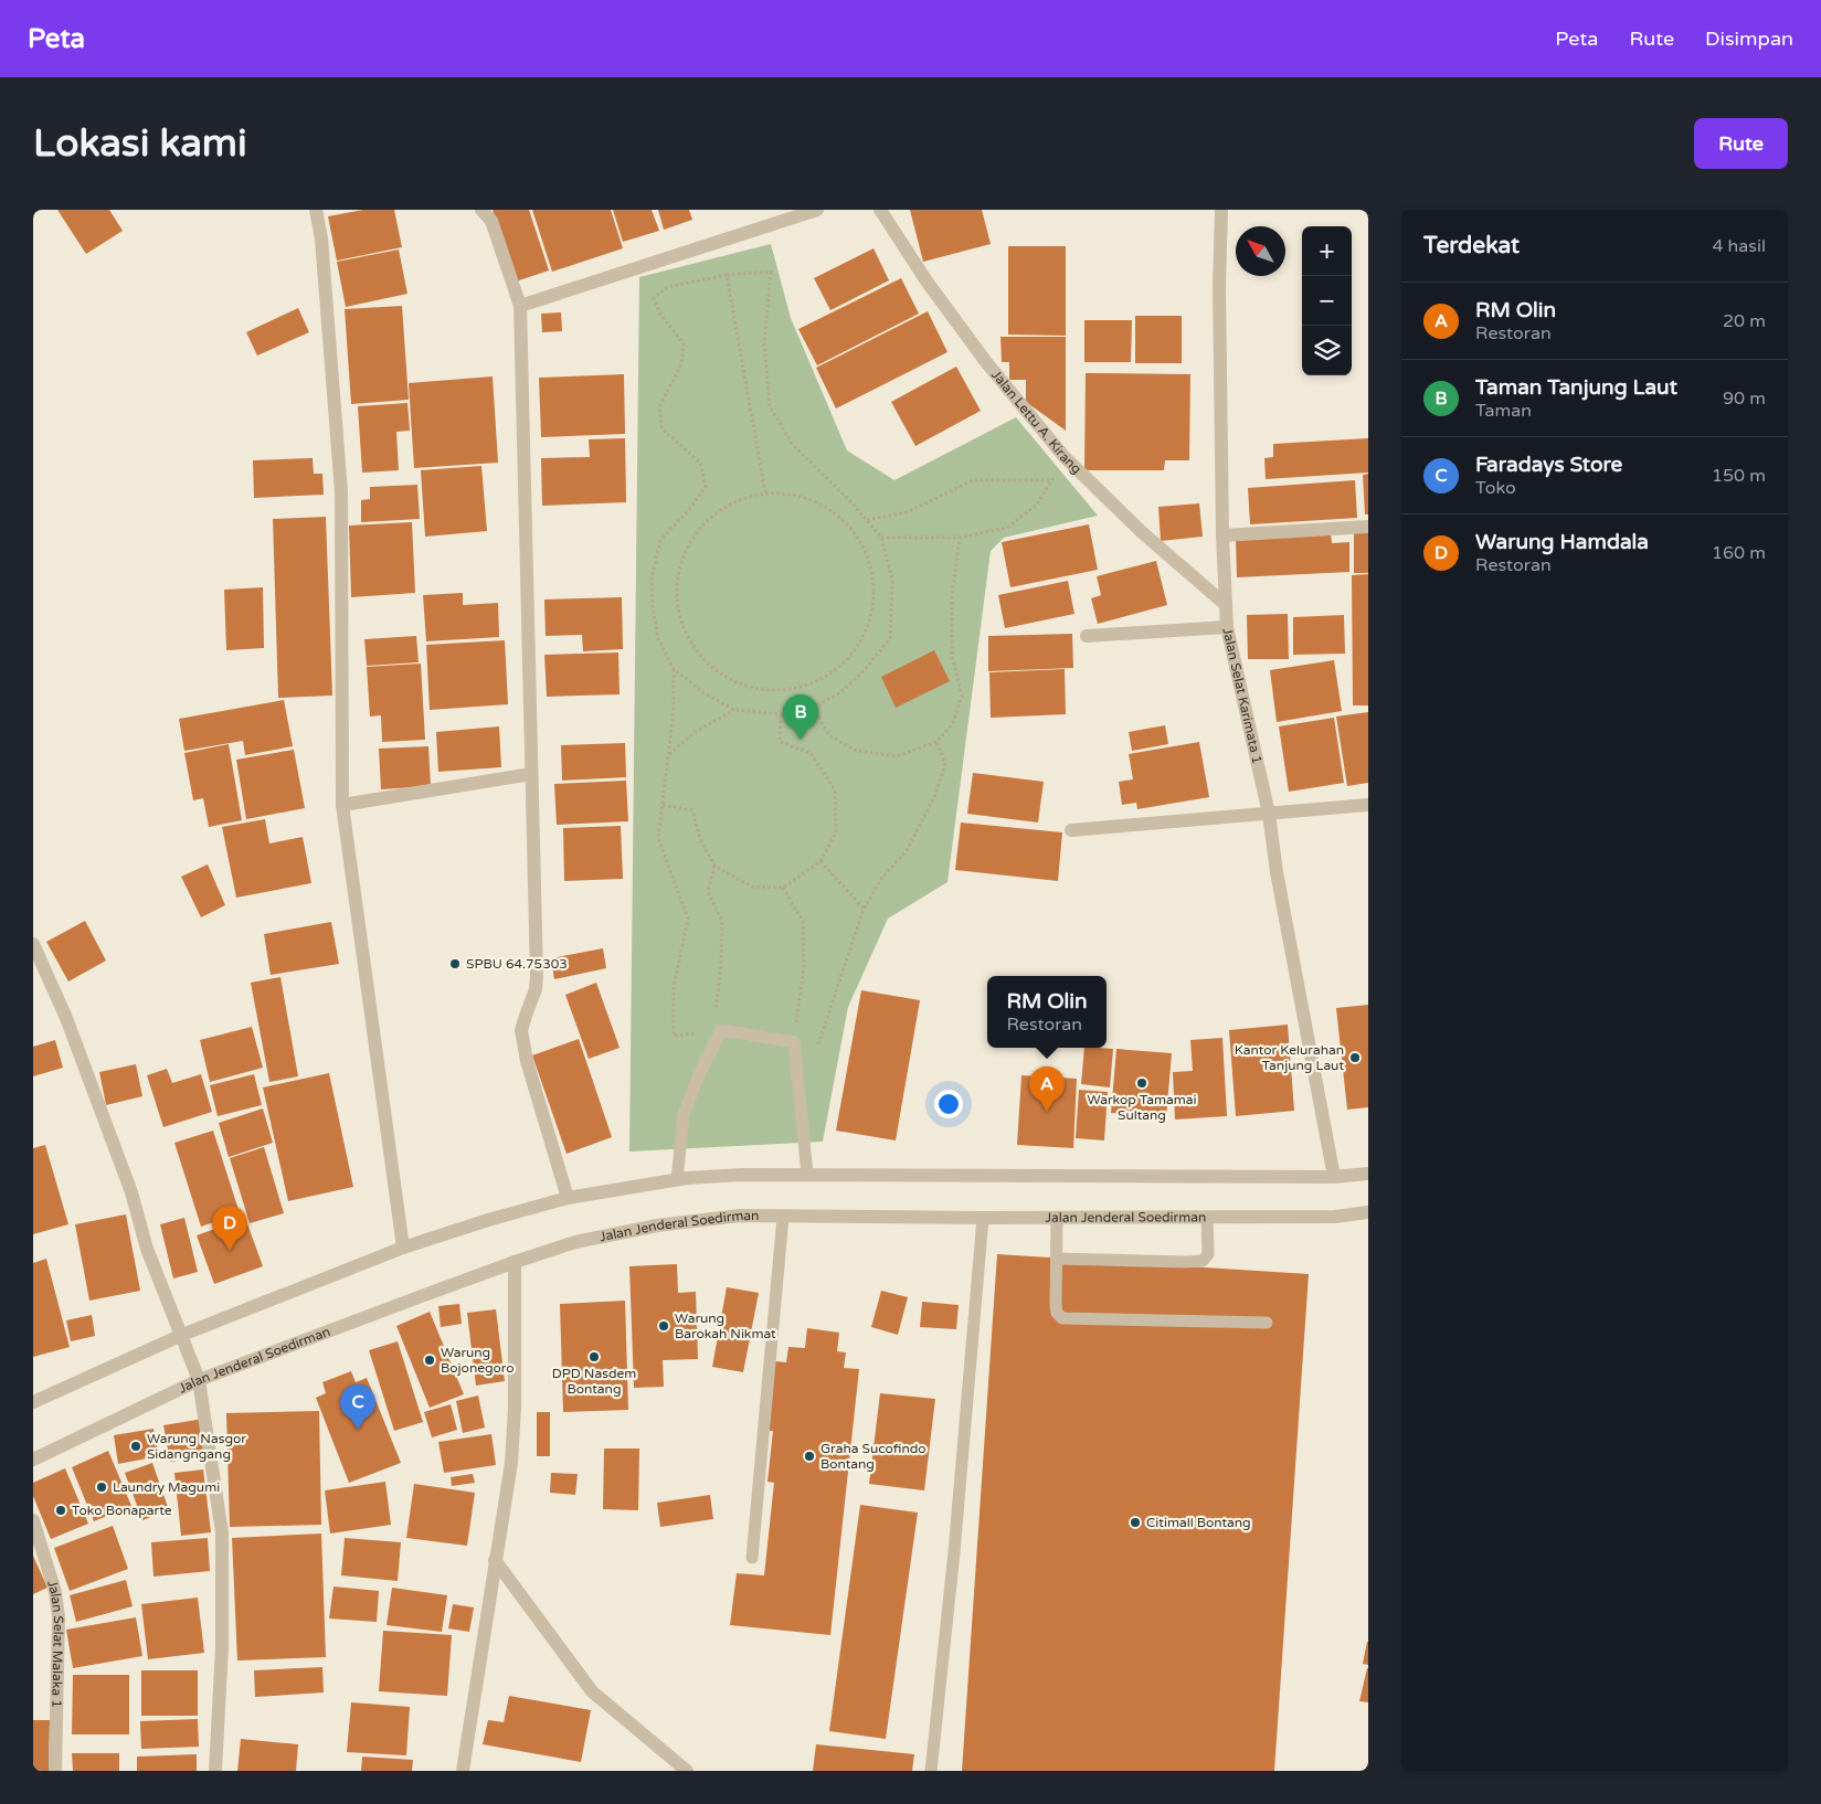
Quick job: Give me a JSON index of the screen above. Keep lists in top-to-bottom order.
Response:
{
  "streets": {
    "street": [
      "Jalan Lettu A. Kirang",
      "Jalan Selat Karimata 1",
      "Jalan Jenderal Soedirman",
      "Jalan Selat Malaka 1"
    ]
  },
  "crossings": [
    ["Jalan Lettu A. Kirang", "Jalan Selat Karimata 1"]
  ],
  "places": [
    "SPBU 64.75303",
    "Kantor Kelurahan Tanjung Laut",
    "Warkop Tamamai Sultang",
    "Warung Barokah Nikmat",
    "DPD Nasdem Bontang",
    "Warung Bojonegoro",
    "Warung Nasgor Sidangngang",
    "Graha Sucofindo Bontang",
    "Laundry Magumi",
    "Toko Bonaparte",
    "Citimall Bontang"
  ],
  "north": "top left",
  "page": {
    "header": "Peta",
    "nav": ["Peta", "Rute", "Disimpan"],
    "buttons": "Rute",
    "title": "Lokasi kami",
    "heading": ["Terdekat", "4 hasil"],
    "map_buttons": ["+", "−"],
    "list": [
      {
        "mark": "A",
        "name": "RM Olin",
        "note": "Restoran",
        "value": "20 m"
      },
      {
        "mark": "B",
        "name": "Taman Tanjung Laut",
        "note": "Taman",
        "value": "90 m"
      },
      {
        "mark": "C",
        "name": "Faradays Store",
        "note": "Toko",
        "value": "150 m"
      },
      {
        "mark": "D",
        "name": "Warung Hamdala",
        "note": "Restoran",
        "value": "160 m"
      }
    ],
    "pins": [
      "B",
      "A",
      "D",
      "C"
    ],
    "popup": ["RM Olin", "Restoran"]
  }
}
